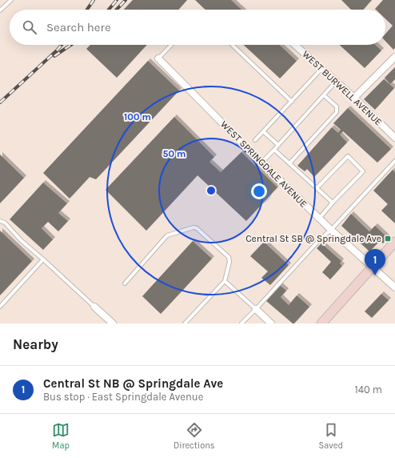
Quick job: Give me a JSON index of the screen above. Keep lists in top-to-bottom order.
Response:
{
  "streets": {
    "street": ["WEST BURWELL AVENUE", "WEST SPRINGDALE AVENUE"]
  },
  "places": {
    "transit": ["Central St SB @ Springdale Ave"]
  },
  "page": {
    "search": "Search here",
    "pins": "1",
    "heading": "Nearby",
    "list": [
      {
        "mark": "1",
        "name": "Central St NB @ Springdale Ave",
        "note": "Bus stop · East Springdale Avenue",
        "value": "140 m"
      }
    ],
    "nav": ["Map", "Directions", "Saved"]
  },
  "rings": ["100 m", "50 m"]
}
